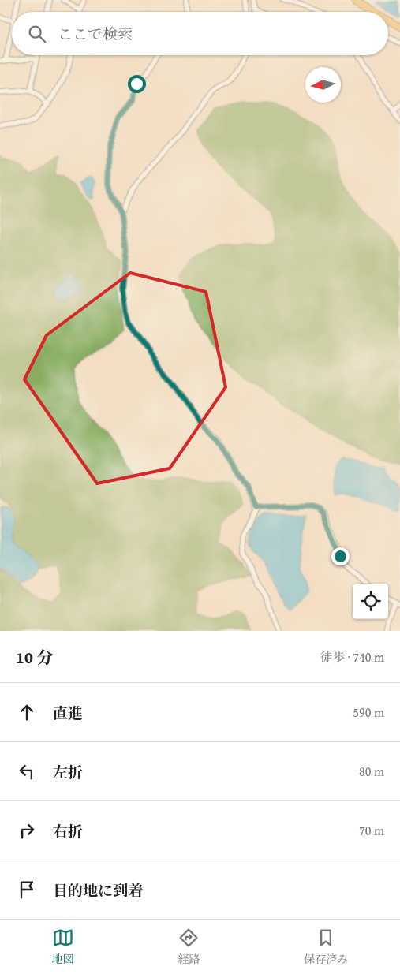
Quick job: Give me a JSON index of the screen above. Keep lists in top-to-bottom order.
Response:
{
  "north": "left",
  "page": {
    "search": "ここで検索",
    "heading": ["10 分", "徒歩 · 740 m"],
    "list": [
      ["直進", "590 m"],
      ["左折", "80 m"],
      ["右折", "70 m"],
      "目的地に到着"
    ],
    "nav": ["地図", "経路", "保存済み"]
  }
}
